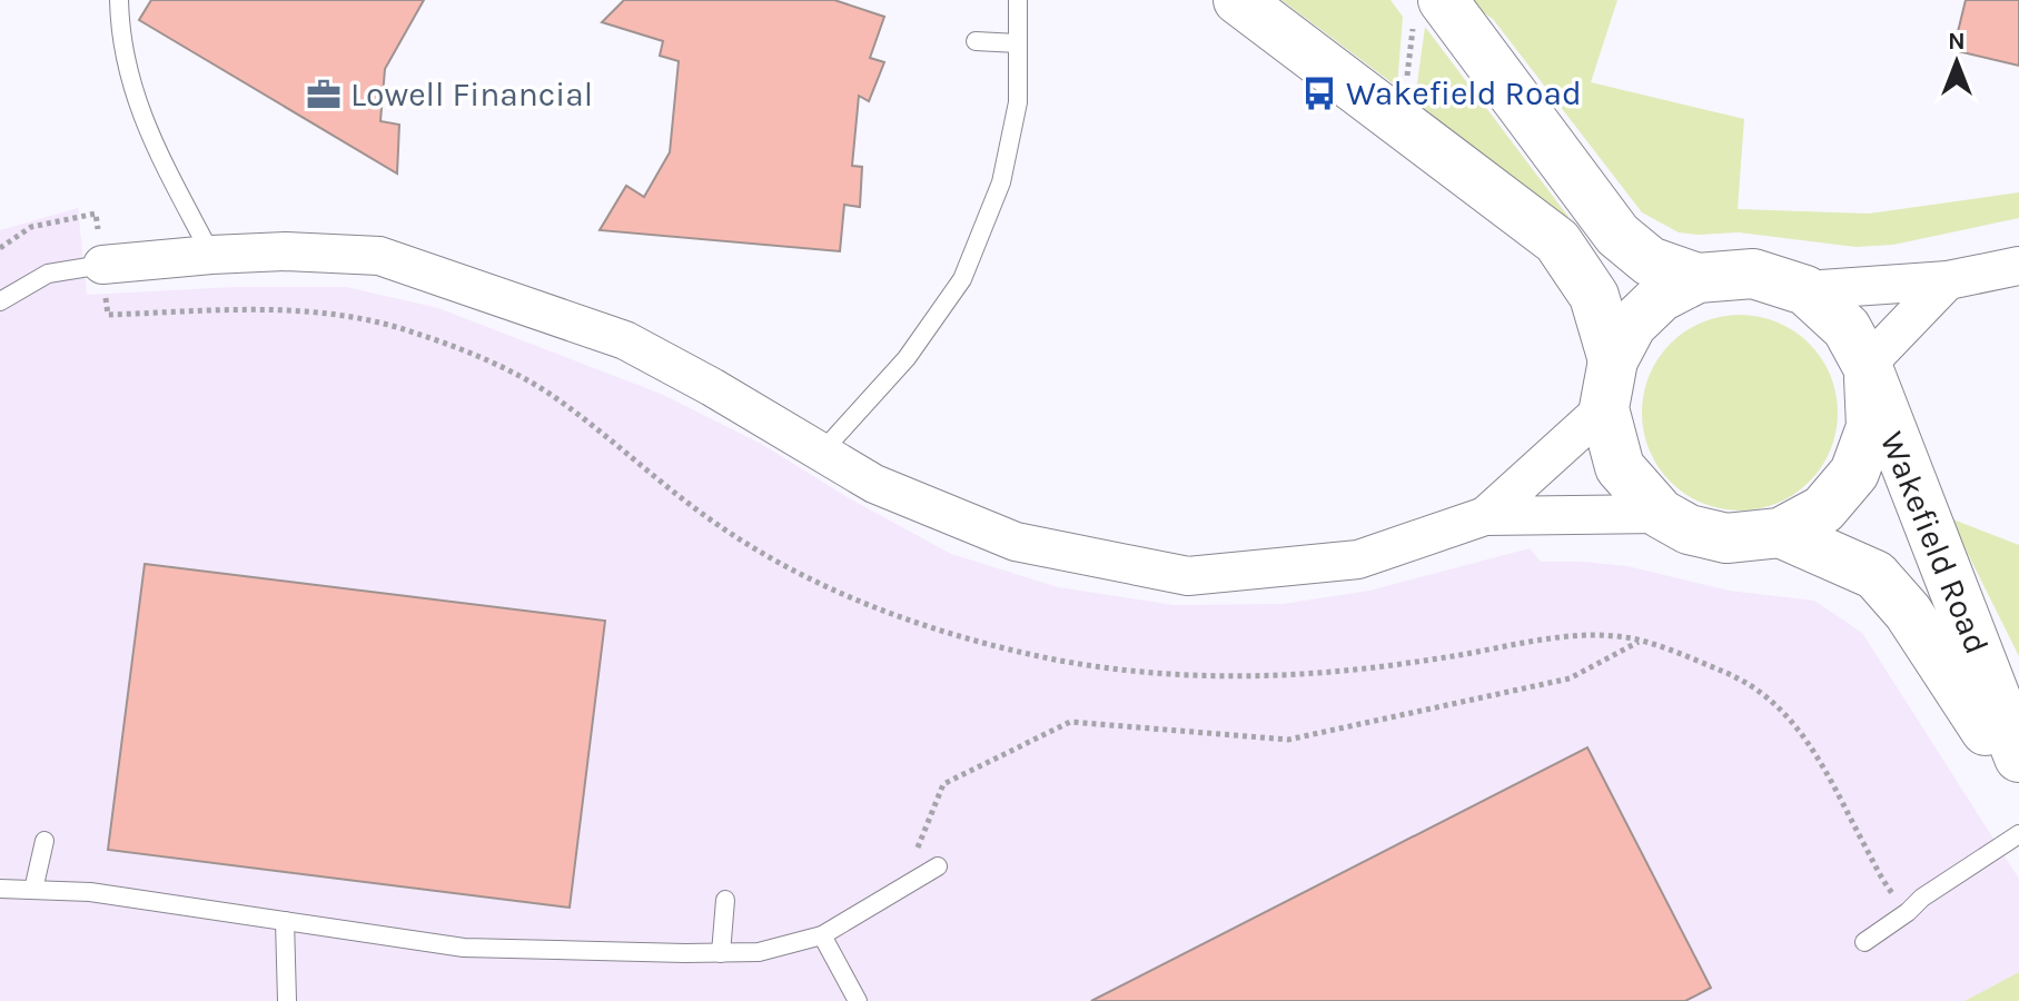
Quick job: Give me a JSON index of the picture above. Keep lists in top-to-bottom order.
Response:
{
  "streets": {
    "main road": ["Wakefield Road"]
  },
  "places": {
    "bus stop": ["Wakefield Road"],
    "office": ["Lowell Financial"]
  },
  "north": "top"
}
